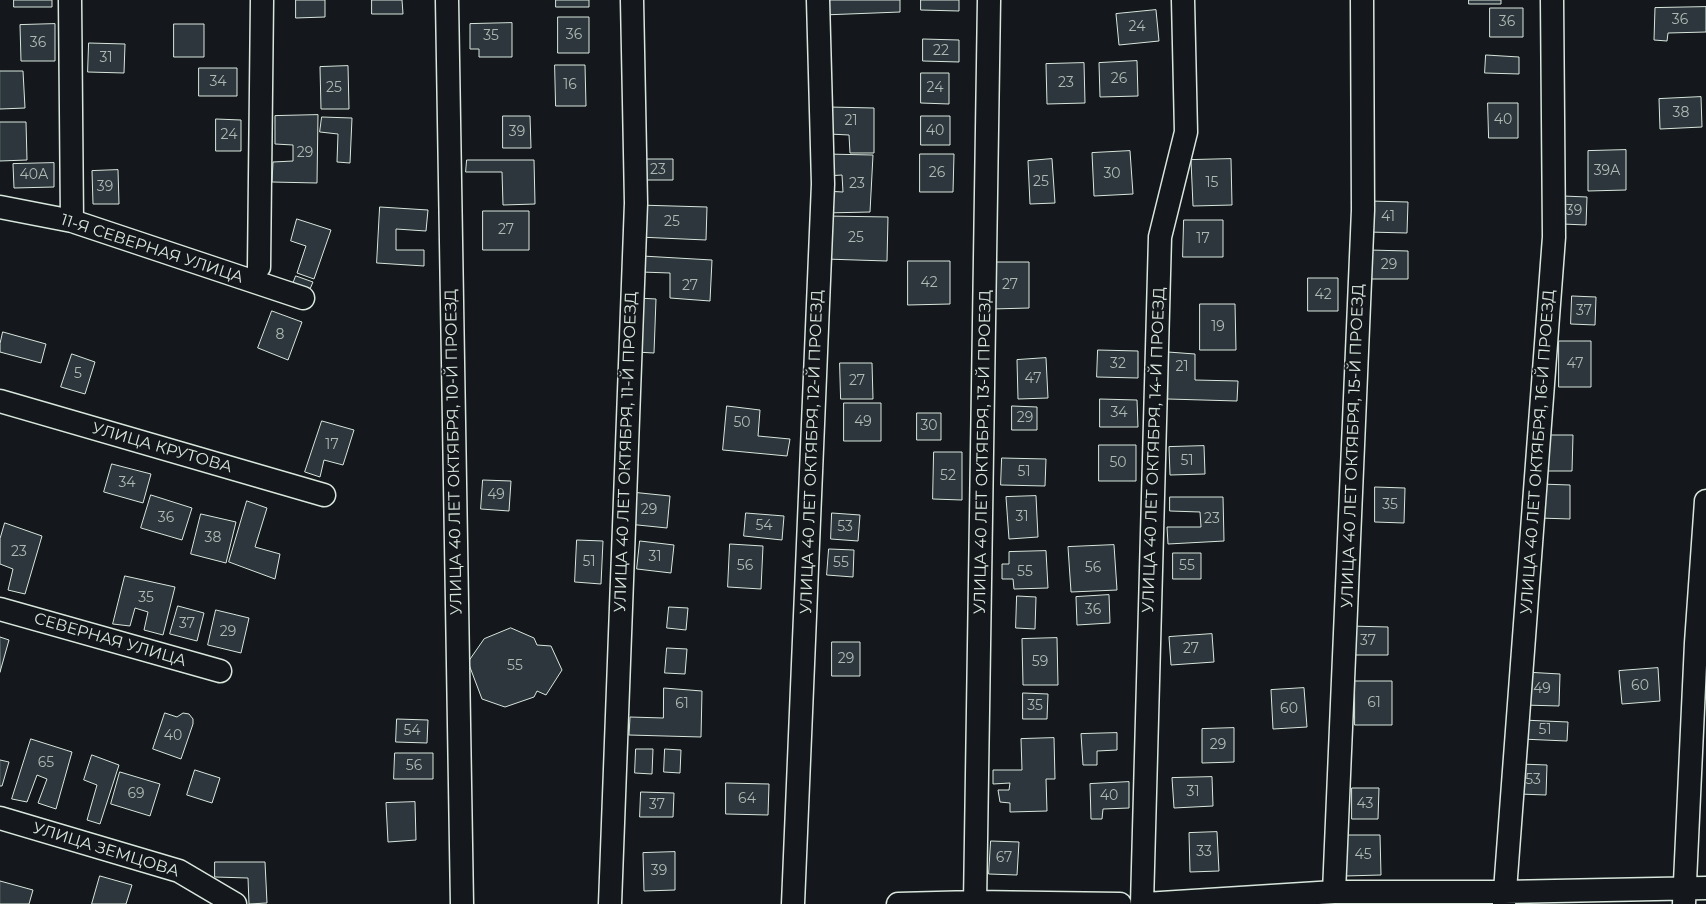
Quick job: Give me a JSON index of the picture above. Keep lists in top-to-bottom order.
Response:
{
  "streets": {
    "street": [
      "11-Я СЕВЕРНАЯ УЛИЦА",
      "УЛИЦА 40 ЛЕТ ОКТЯБРЯ, 15-Й ПРОЕЗД",
      "УЛИЦА КРУТОВА",
      "УЛИЦА 40 ЛЕТ ОКТЯБРЯ, 14-Й ПРОЕЗД",
      "УЛИЦА 40 ЛЕТ ОКТЯБРЯ, 10-Й ПРОЕЗД",
      "УЛИЦА 40 ЛЕТ ОКТЯБРЯ, 11-Й ПРОЕЗД",
      "УЛИЦА 40 ЛЕТ ОКТЯБРЯ, 12-Й ПРОЕЗД",
      "УЛИЦА 40 ЛЕТ ОКТЯБРЯ, 13-Й ПРОЕЗД",
      "УЛИЦА 40 ЛЕТ ОКТЯБРЯ, 16-Й ПРОЕЗД",
      "СЕВЕРНАЯ УЛИЦА",
      "УЛИЦА ЗЕМЦОВА"
    ]
  },
  "house_numbers": [
    "36",
    "36",
    "24",
    "36",
    "35",
    "36",
    "22",
    "31",
    "26",
    "34",
    "23",
    "16",
    "25",
    "24",
    "38",
    "40",
    "21",
    "40",
    "39",
    "24",
    "29",
    "23",
    "39А",
    "26",
    "30",
    "40А",
    "25",
    "15",
    "23",
    "39",
    "39",
    "41",
    "25",
    "27",
    "25",
    "17",
    "29",
    "42",
    "27",
    "27",
    "42",
    "37",
    "19",
    "8",
    "32",
    "47",
    "21",
    "5",
    "47",
    "27",
    "34",
    "29",
    "49",
    "50",
    "30",
    "17",
    "51",
    "50",
    "51",
    "52",
    "34",
    "49",
    "35",
    "29",
    "31",
    "36",
    "23",
    "54",
    "53",
    "38",
    "23",
    "31",
    "51",
    "55",
    "56",
    "55",
    "56",
    "55",
    "35",
    "36",
    "37",
    "29",
    "37",
    "27",
    "29",
    "59",
    "55",
    "60",
    "49",
    "61",
    "61",
    "35",
    "60",
    "51",
    "54",
    "40",
    "29",
    "65",
    "56",
    "53",
    "31",
    "69",
    "40",
    "64",
    "43",
    "37",
    "33",
    "45",
    "67",
    "39"
  ]
}
